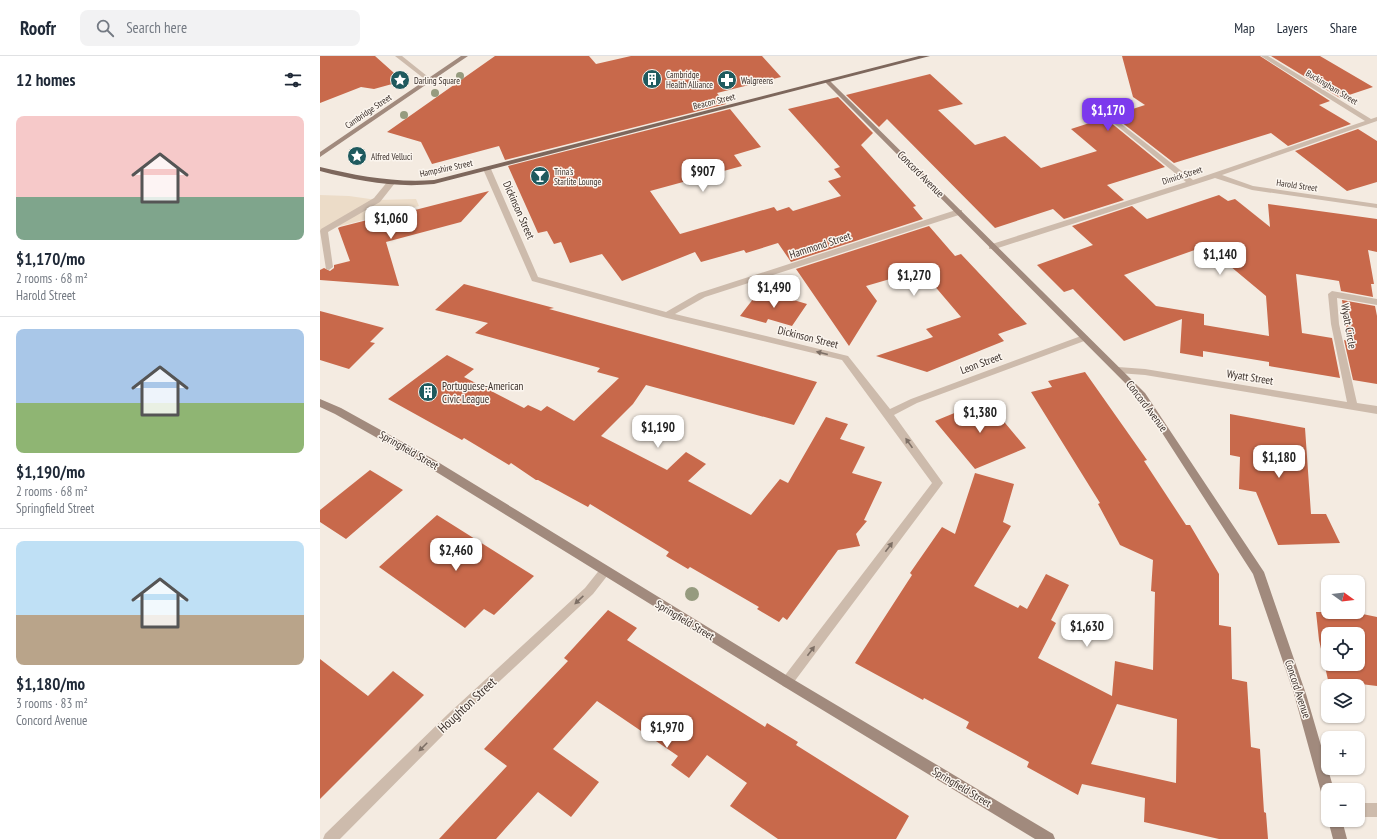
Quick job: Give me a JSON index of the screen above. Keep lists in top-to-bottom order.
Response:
{
  "streets": {
    "main road": [
      "Beacon Street",
      "Cambridge Street",
      "Hampshire Street",
      "Concord Avenue",
      "Springfield Street"
    ],
    "street": [
      "Buckingham Street",
      "Dimick Street",
      "Harold Street",
      "Dickinson Street",
      "Hammond Street",
      "Wyatt Circle",
      "Leon Street",
      "Wyatt Street",
      "Houghton Street"
    ]
  },
  "crossings": [
    ["Buckingham Street", "Dimick Street"],
    ["Beacon Street", "Hampshire Street"],
    ["Beacon Street", "Concord Avenue"],
    ["Hampshire Street", "Dickinson Street"],
    ["Concord Avenue", "Dimick Street"],
    ["Concord Avenue", "Hammond Street"],
    ["Concord Avenue", "Leon Street"],
    ["Concord Avenue", "Wyatt Street"],
    ["Dimick Street", "Harold Street"],
    ["Dickinson Street", "Hammond Street"],
    ["Dickinson Street", "Leon Street"],
    ["Dickinson Street", "Springfield Street"],
    ["Wyatt Circle", "Wyatt Street"],
    ["Springfield Street", "Houghton Street"]
  ],
  "one_way": ["Houghton Street"],
  "places": {
    "building": ["Cambridge Health Alliance", "Portuguese-American Civic League"],
    "place": ["Darling Square", "Alfred Velluci"],
    "pharmacy": ["Walgreens"],
    "bar": ["Trina's Starlite Lounge"]
  },
  "north": "right",
  "page": {
    "header": "Roofr",
    "search": "Search here",
    "nav": ["Map", "Layers", "Share"],
    "heading": "12 homes",
    "price": [
      "$1,170",
      "$907",
      "$1,060",
      "$1,140",
      "$1,270",
      "$1,490",
      "$1,380",
      "$1,190",
      "$1,180",
      "$2,460",
      "$1,630",
      "$1,970"
    ],
    "list": [
      {
        "name": "$1,170/mo",
        "note": "2 rooms · 68 m² · Harold Street"
      },
      {
        "name": "$1,190/mo",
        "note": "2 rooms · 68 m² · Springfield Street"
      },
      {
        "name": "$1,180/mo",
        "note": "3 rooms · 83 m² · Concord Avenue"
      }
    ],
    "map_buttons": ["+", "−"]
  }
}
